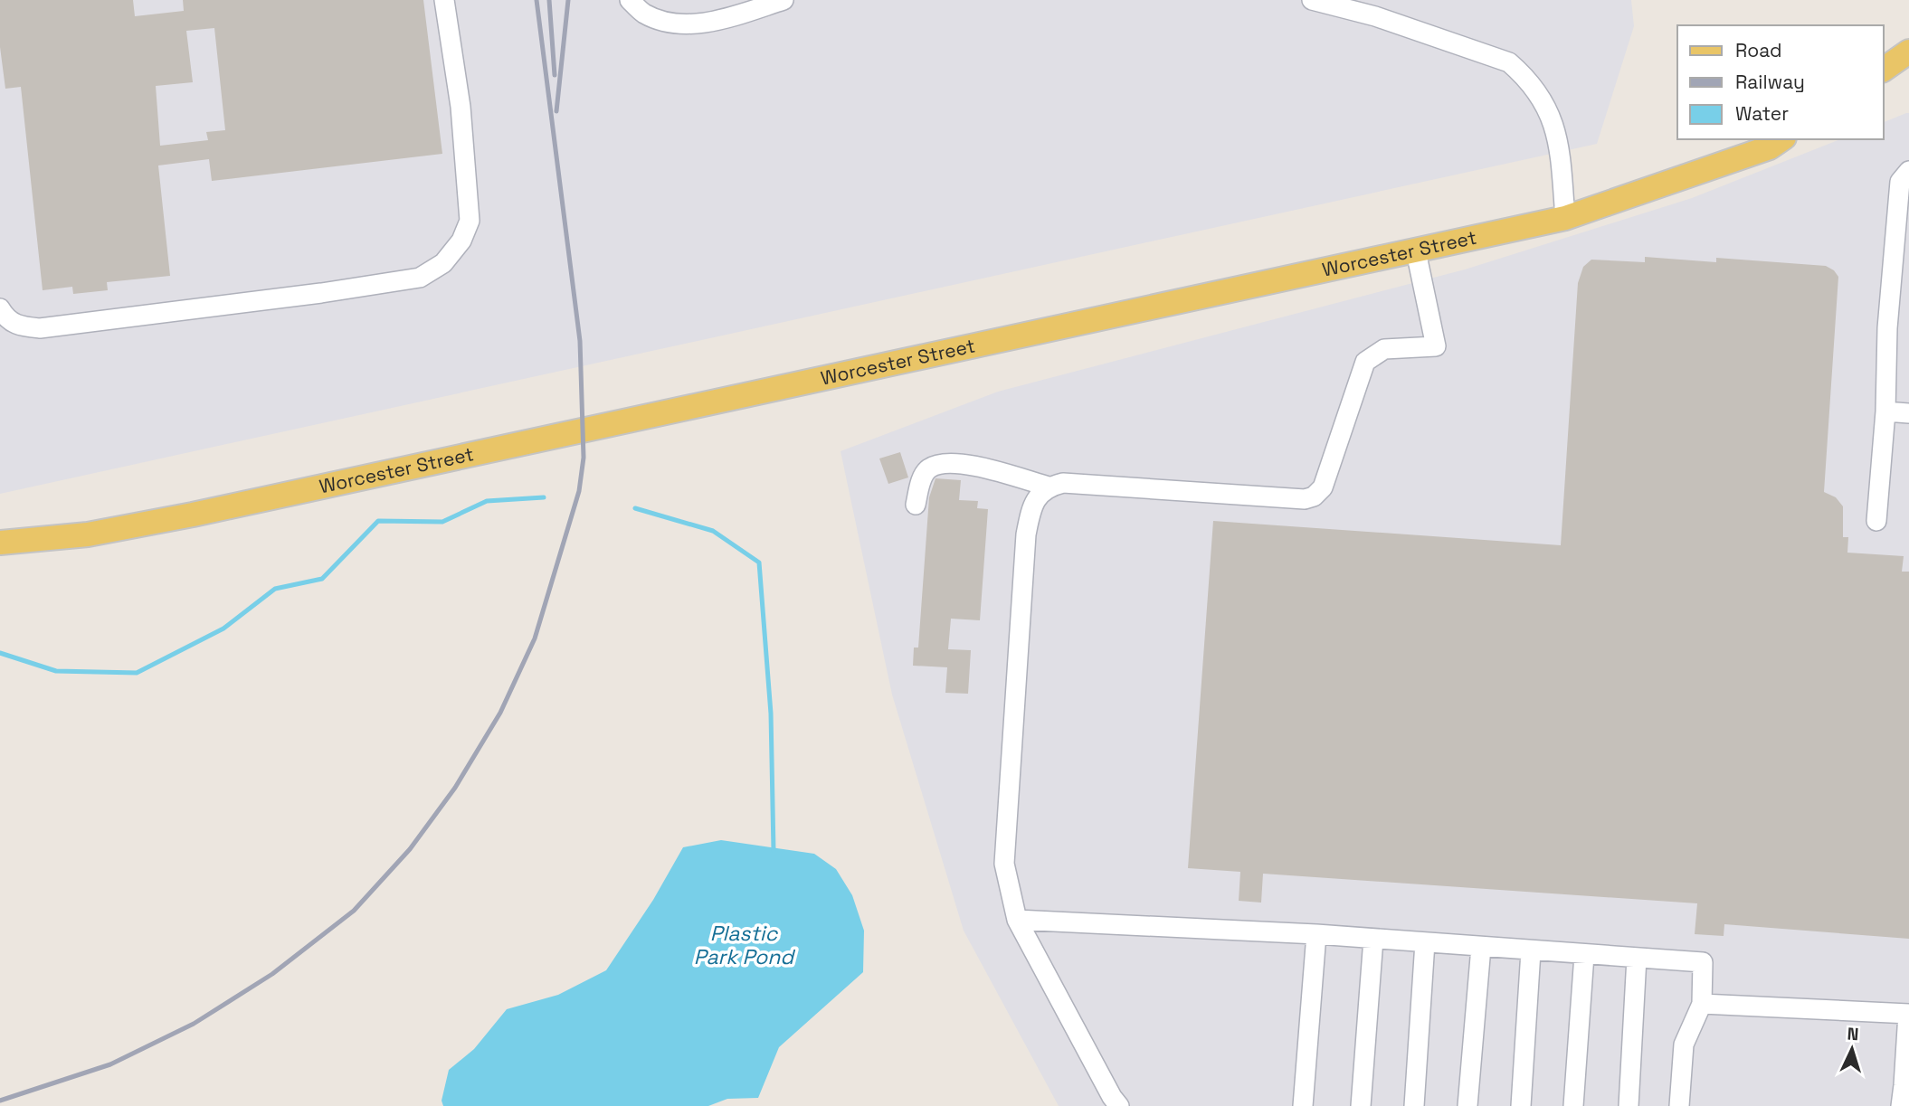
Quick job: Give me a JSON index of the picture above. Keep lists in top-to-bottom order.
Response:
{
  "streets": {
    "main road": ["Worcester Street"]
  },
  "water": ["Plastic Park Pond"],
  "legend": ["Road", "Railway", "Water"],
  "north": "top"
}
